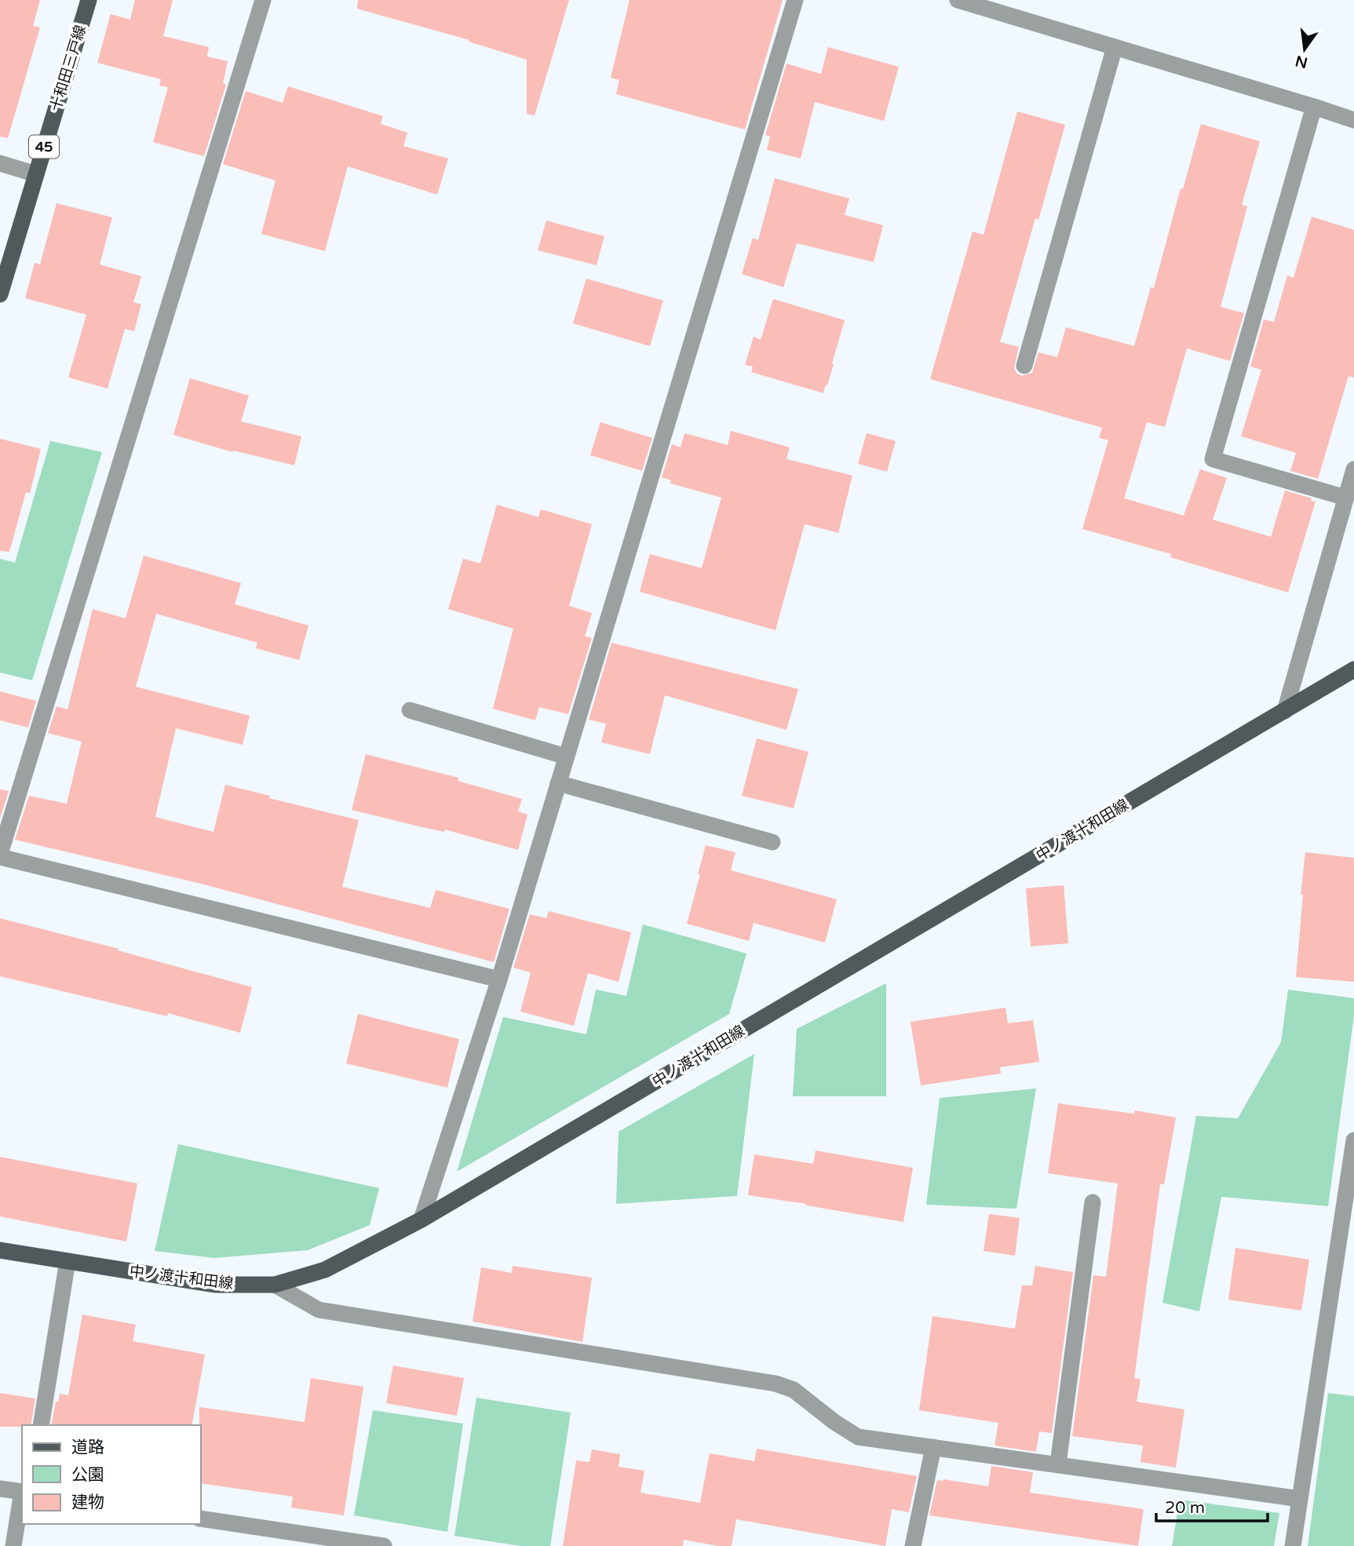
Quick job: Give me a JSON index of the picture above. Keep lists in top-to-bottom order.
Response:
{
  "streets": {
    "main road": ["十和田三戸線", "45", "中ノ渡十和田線"]
  },
  "legend": ["道路", "公園", "建物"],
  "scale_bar": "20 m",
  "north": "bottom"
}
